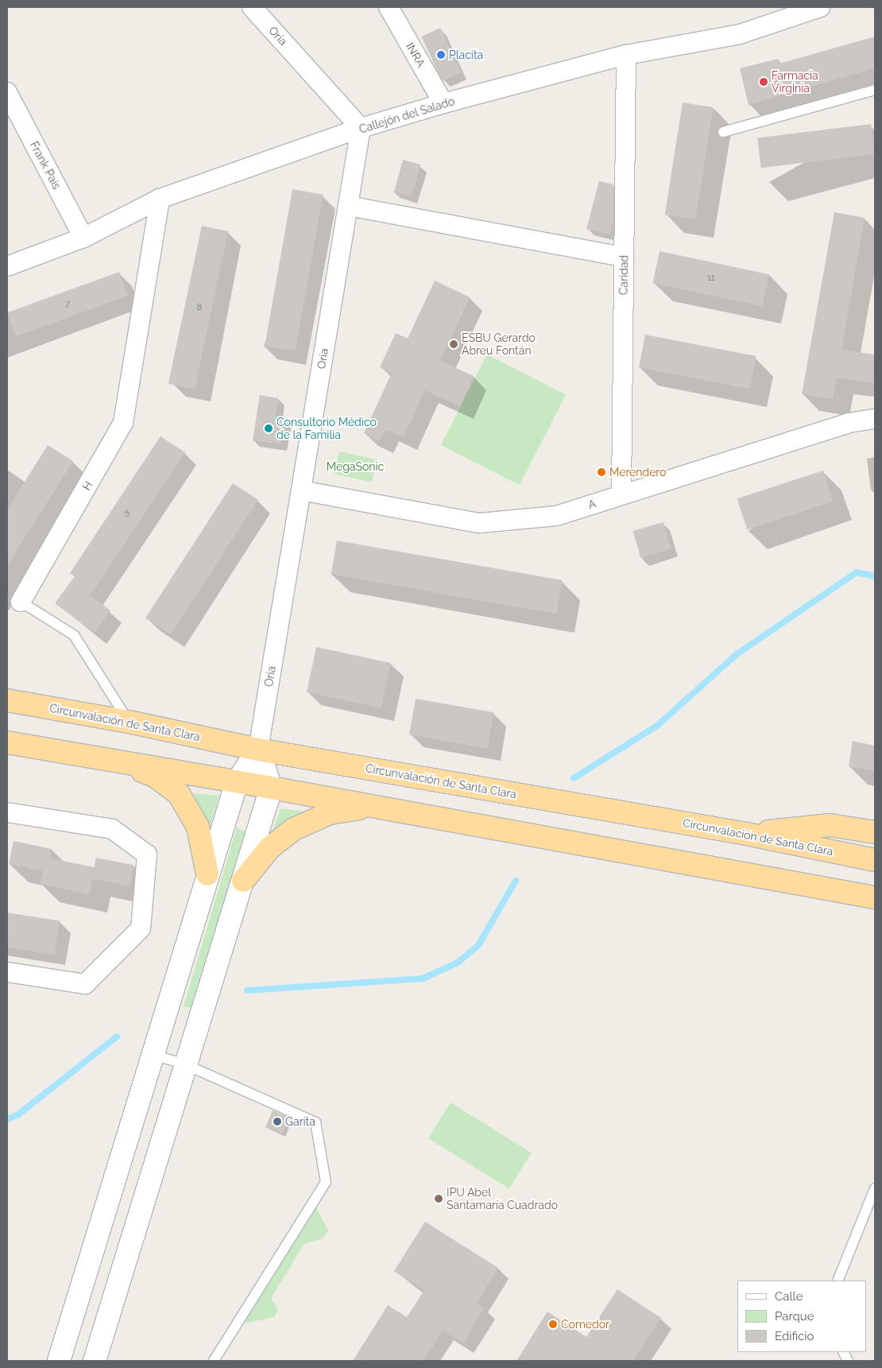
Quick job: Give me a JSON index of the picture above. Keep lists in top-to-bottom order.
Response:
{
  "streets": {
    "highway": ["Circunvalación de Santa Clara"],
    "street": [
      "Oria",
      "INRA",
      "Callejón del Salado",
      "Frank País",
      "Caridad",
      "H",
      "A"
    ]
  },
  "crossings": [
    ["Oria", "Callejón del Salado"],
    ["Oria", "A"],
    ["Oria", "Circunvalación de Santa Clara"],
    ["INRA", "Callejón del Salado"],
    ["Callejón del Salado", "Frank País"],
    ["Callejón del Salado", "Caridad"],
    ["Callejón del Salado", "H"],
    ["Caridad", "A"],
    ["H", "Circunvalación de Santa Clara"]
  ],
  "parks": ["MegaSonic"],
  "places": [
    "Placita",
    "Farmacia Virginia",
    "ESBU Gerardo Abreu Fontán",
    "Consultorio Médico de la Familia",
    "Merendero",
    "Garita",
    "IPU Abel Santamaría Cuadrado",
    "Comedor"
  ],
  "house_numbers": [
    "11",
    "7",
    "8",
    "5"
  ],
  "legend": ["Calle", "Parque", "Edificio"]
}
